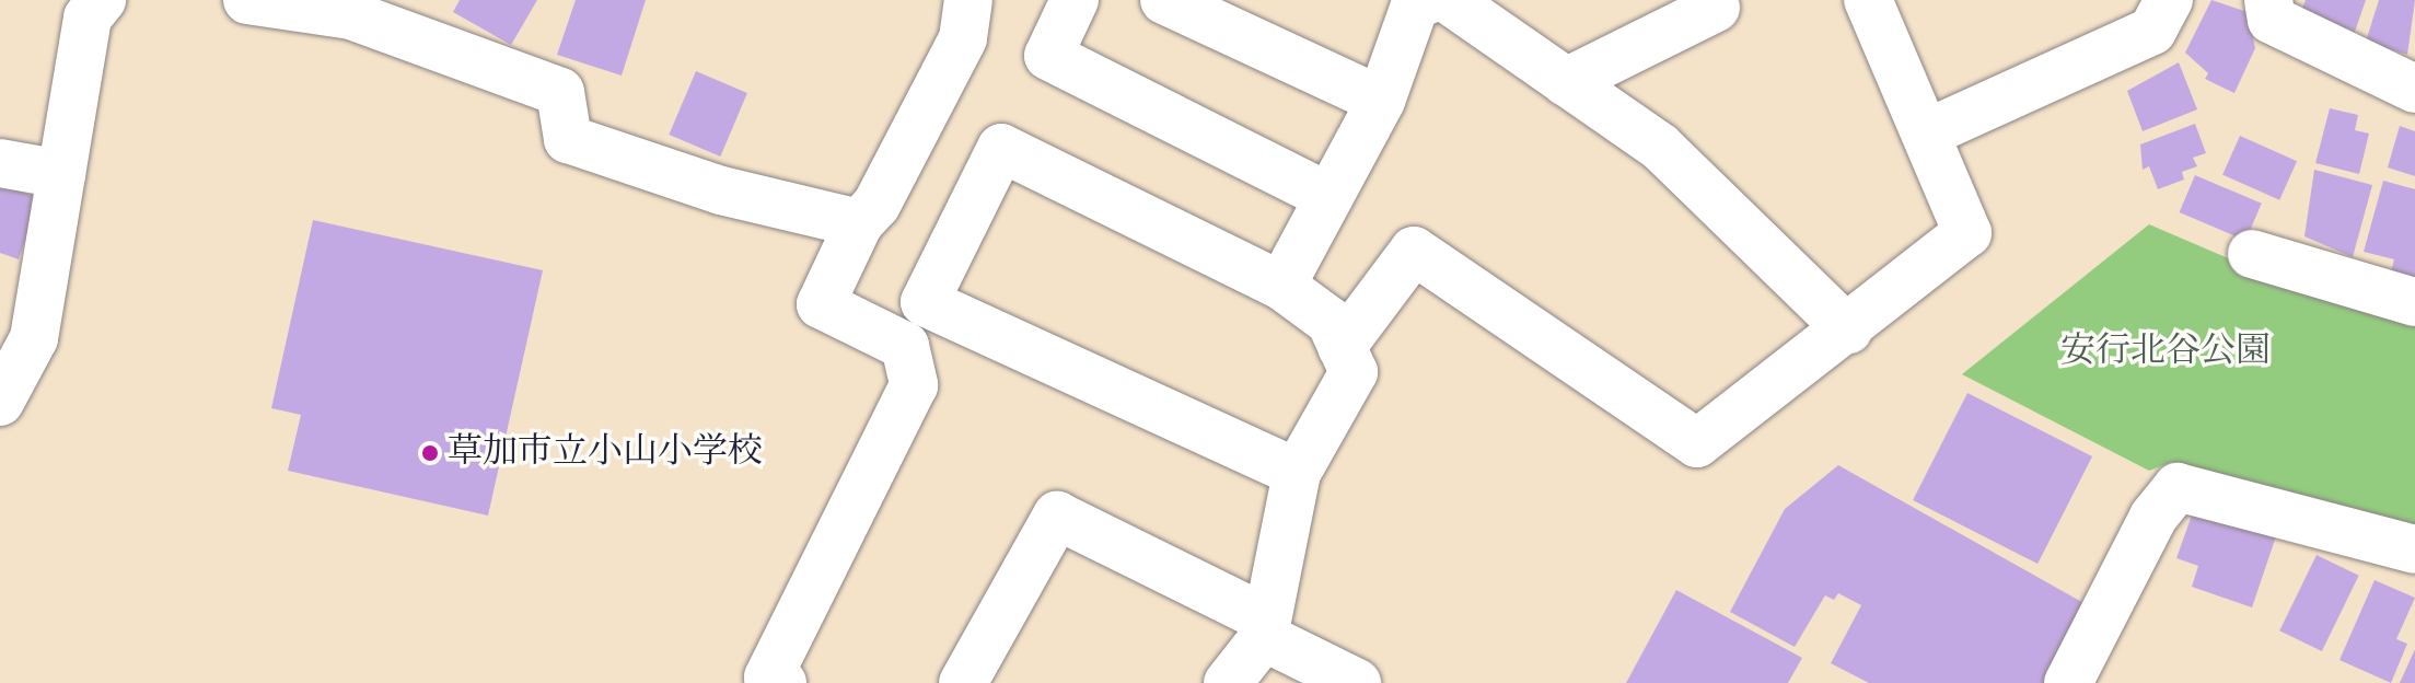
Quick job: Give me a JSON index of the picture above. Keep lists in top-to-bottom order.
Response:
{
  "parks": ["安行北谷公園"],
  "places": ["草加市立小山小学校"]
}
